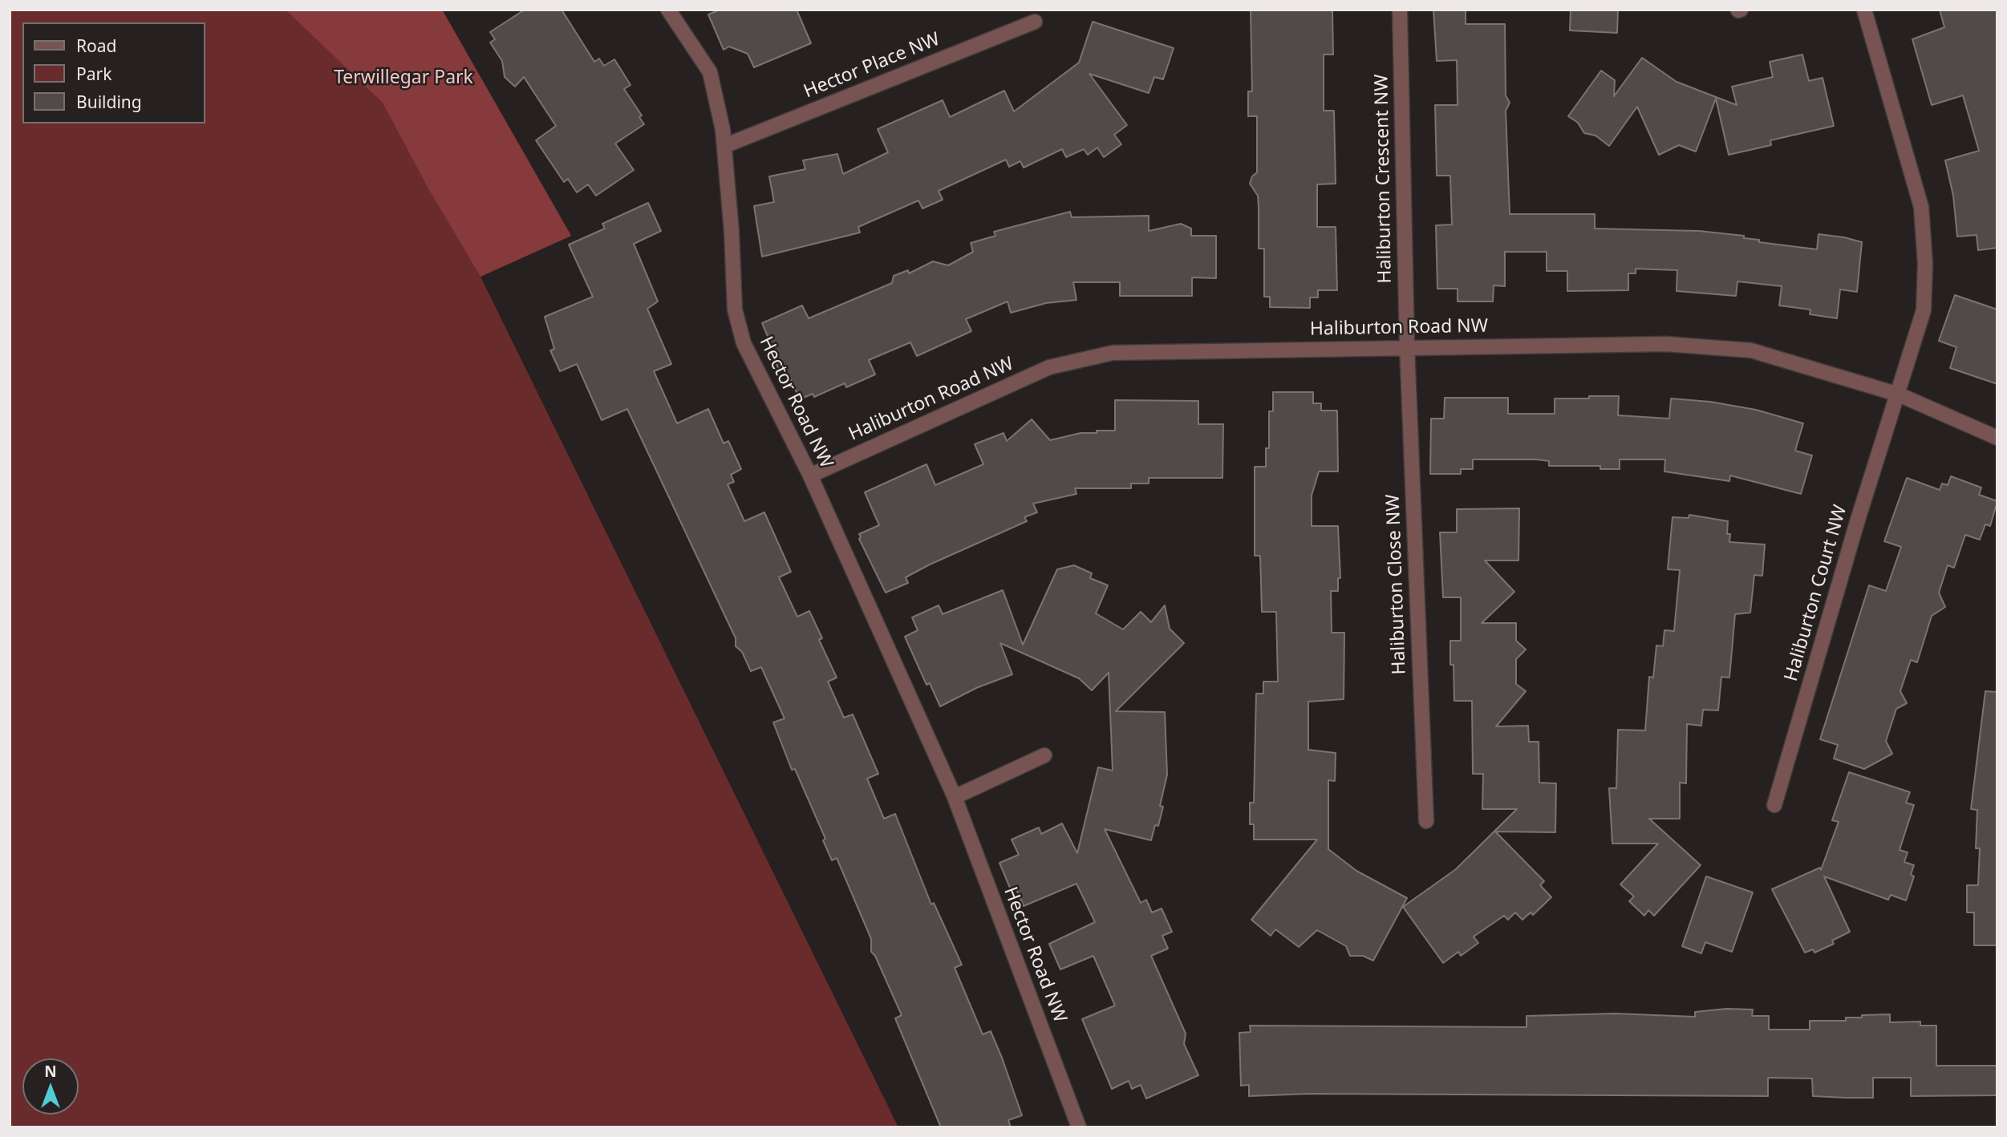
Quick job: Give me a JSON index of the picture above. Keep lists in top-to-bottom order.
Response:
{
  "streets": {
    "street": [
      "Hector Place NW",
      "Haliburton Crescent NW",
      "Haliburton Road NW",
      "Hector Road NW",
      "Haliburton Close NW",
      "Haliburton Court NW"
    ]
  },
  "crossings": [
    ["Hector Place NW", "Hector Road NW"],
    ["Haliburton Crescent NW", "Haliburton Road NW"],
    ["Haliburton Crescent NW", "Haliburton Close NW"],
    ["Haliburton Road NW", "Hector Road NW"],
    ["Haliburton Road NW", "Haliburton Close NW"],
    ["Haliburton Road NW", "Haliburton Court NW"]
  ],
  "parks": ["Terwillegar Park"],
  "legend": ["Road", "Park", "Building"],
  "north": "top"
}
